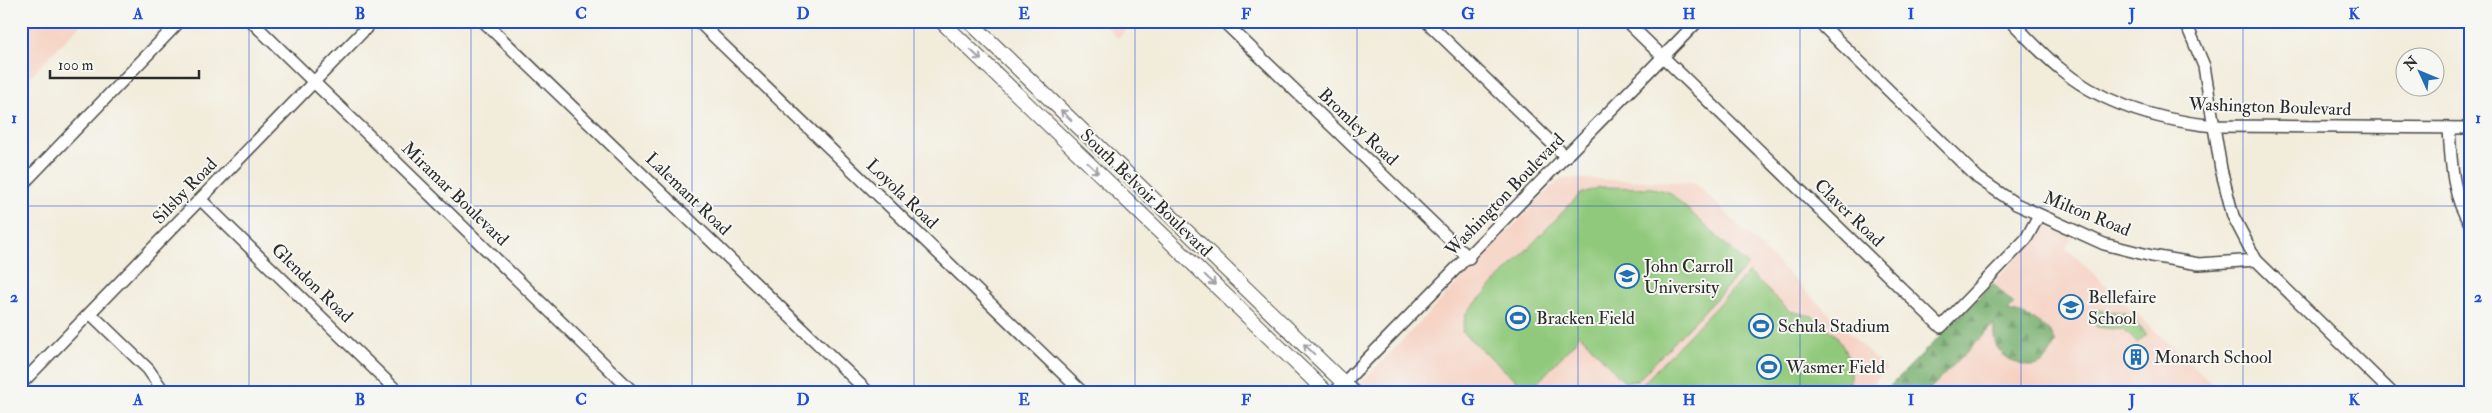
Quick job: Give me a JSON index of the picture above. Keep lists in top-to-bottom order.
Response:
{
  "streets": {
    "street": [
      "Washington Boulevard",
      "Bromley Road",
      "Silsby Road",
      "South Belvoir Boulevard",
      "Miramar Boulevard",
      "Lalemant Road",
      "Loyola Road",
      "Claver Road",
      "Milton Road",
      "Glendon Road"
    ]
  },
  "crossings": [
    ["Washington Boulevard", "Bromley Road"],
    ["Washington Boulevard", "South Belvoir Boulevard"],
    ["Washington Boulevard", "Claver Road"],
    ["Silsby Road", "Miramar Boulevard"],
    ["Silsby Road", "Glendon Road"],
    ["Claver Road", "Milton Road"]
  ],
  "places": {
    "school or university": ["John Carroll University", "Bellefaire School"],
    "sports": ["Bracken Field", "Schula Stadium", "Wasmer Field"],
    "building": ["Monarch School"]
  },
  "scale_bar": "100 m",
  "north": "top left",
  "grid": {
    "columns": [
      "A",
      "B",
      "C",
      "D",
      "E",
      "F",
      "G",
      "H",
      "I",
      "J",
      "K"
    ],
    "rows": ["1", "2"]
  }
}
